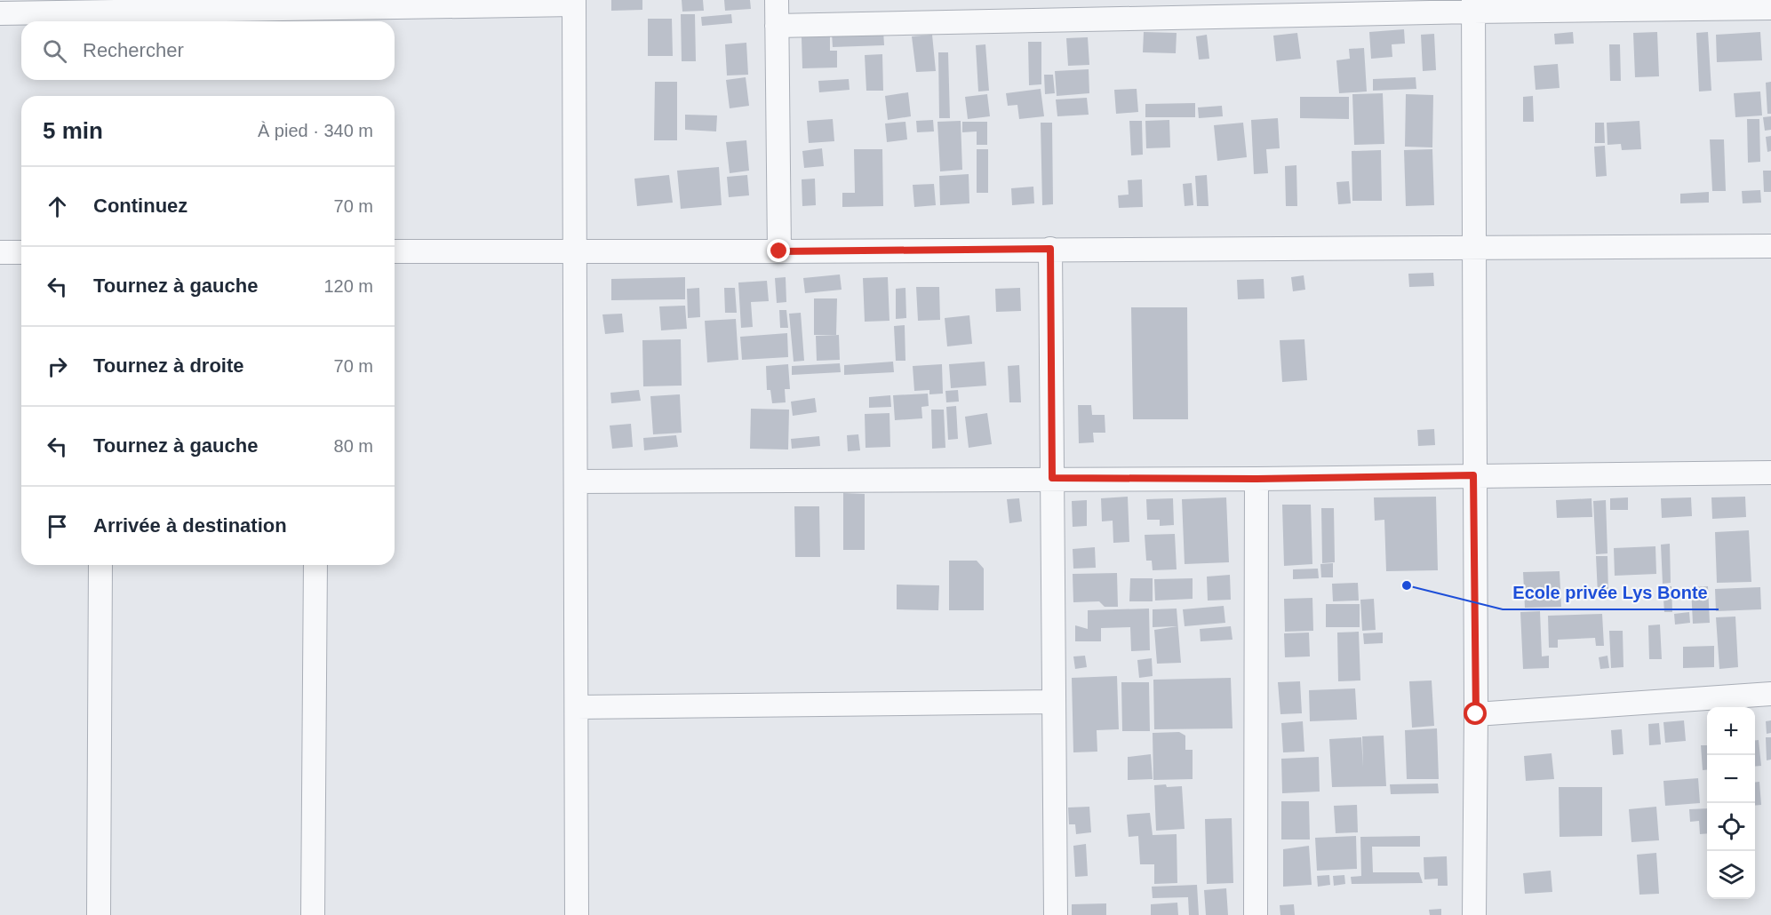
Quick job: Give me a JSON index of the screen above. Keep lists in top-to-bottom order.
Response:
{
  "places": ["Ecole privée Lys Bonte"],
  "page": {
    "search": "Rechercher",
    "heading": ["5 min", "À pied · 340 m"],
    "list": [
      ["Continuez", "70 m"],
      ["Tournez à gauche", "120 m"],
      ["Tournez à droite", "70 m"],
      ["Tournez à gauche", "80 m"],
      "Arrivée à destination"
    ],
    "map_buttons": ["+", "−"]
  }
}
